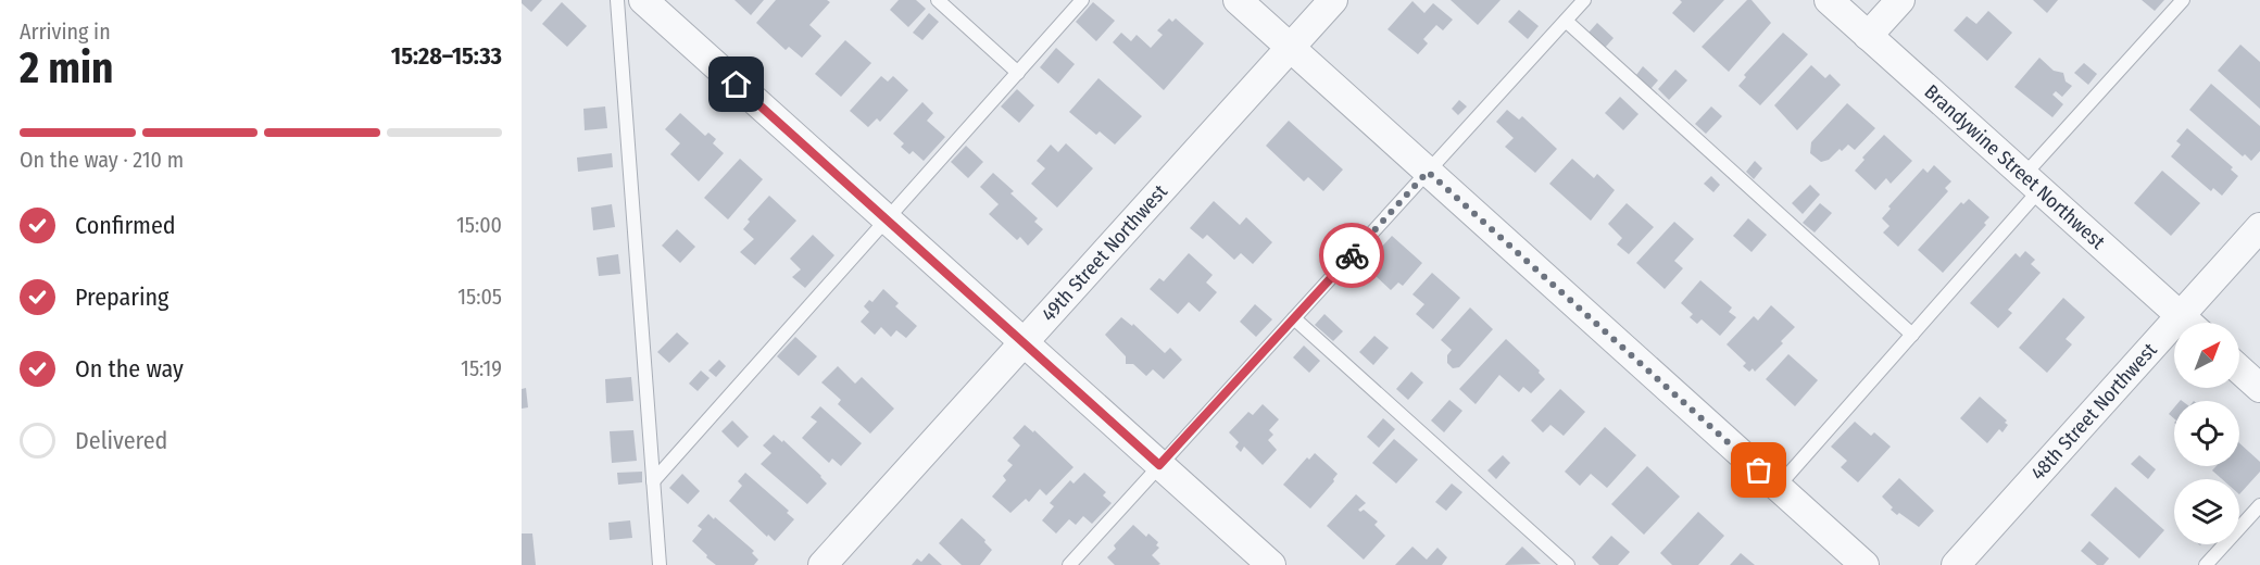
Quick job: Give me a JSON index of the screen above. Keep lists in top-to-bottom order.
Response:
{
  "streets": {
    "street": ["Brandywine Street Northwest", "49th Street Northwest", "48th Street Northwest"]
  },
  "crossings": [
    ["Brandywine Street Northwest", "48th Street Northwest"]
  ],
  "north": "top right",
  "page": {
    "heading": ["2 min", "Arriving in", "15:28–15:33"],
    "bar": "On the way · 210 m",
    "list": [
      ["Confirmed", "15:00"],
      ["Preparing", "15:05"],
      ["On the way", "15:19"],
      "Delivered"
    ]
  }
}
